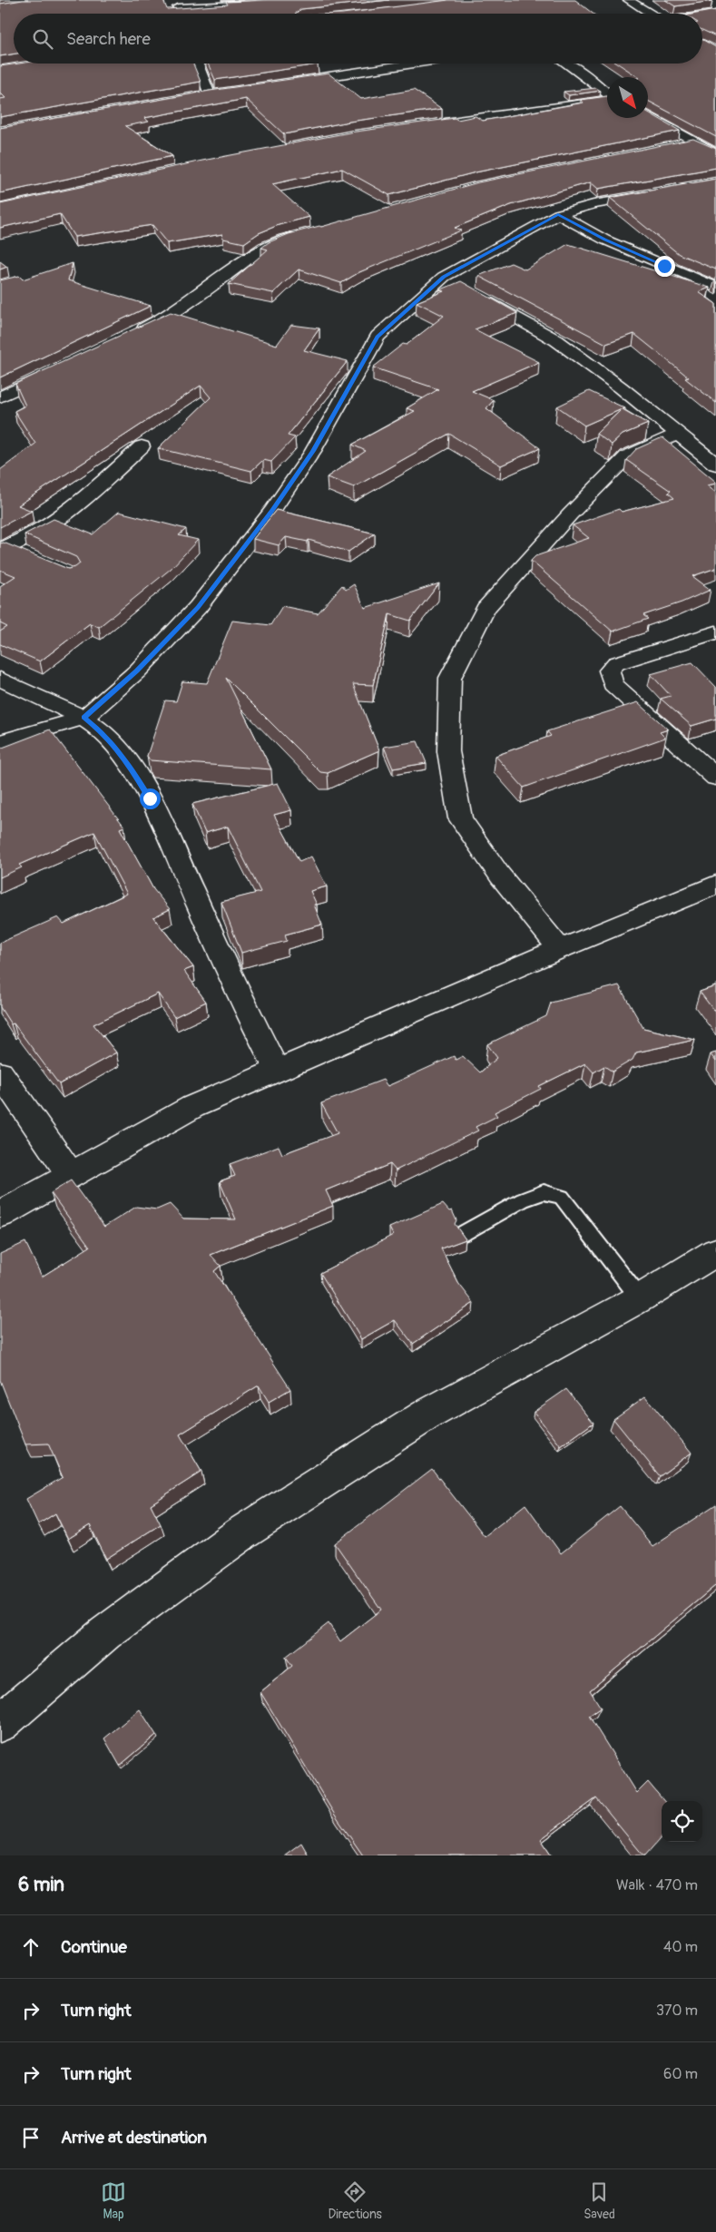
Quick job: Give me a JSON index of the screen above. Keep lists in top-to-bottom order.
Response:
{
  "north": "bottom right",
  "page": {
    "search": "Search here",
    "heading": ["6 min", "Walk · 470 m"],
    "list": [
      ["Continue", "40 m"],
      ["Turn right", "370 m"],
      ["Turn right", "60 m"],
      "Arrive at destination"
    ],
    "nav": ["Map", "Directions", "Saved"]
  }
}
